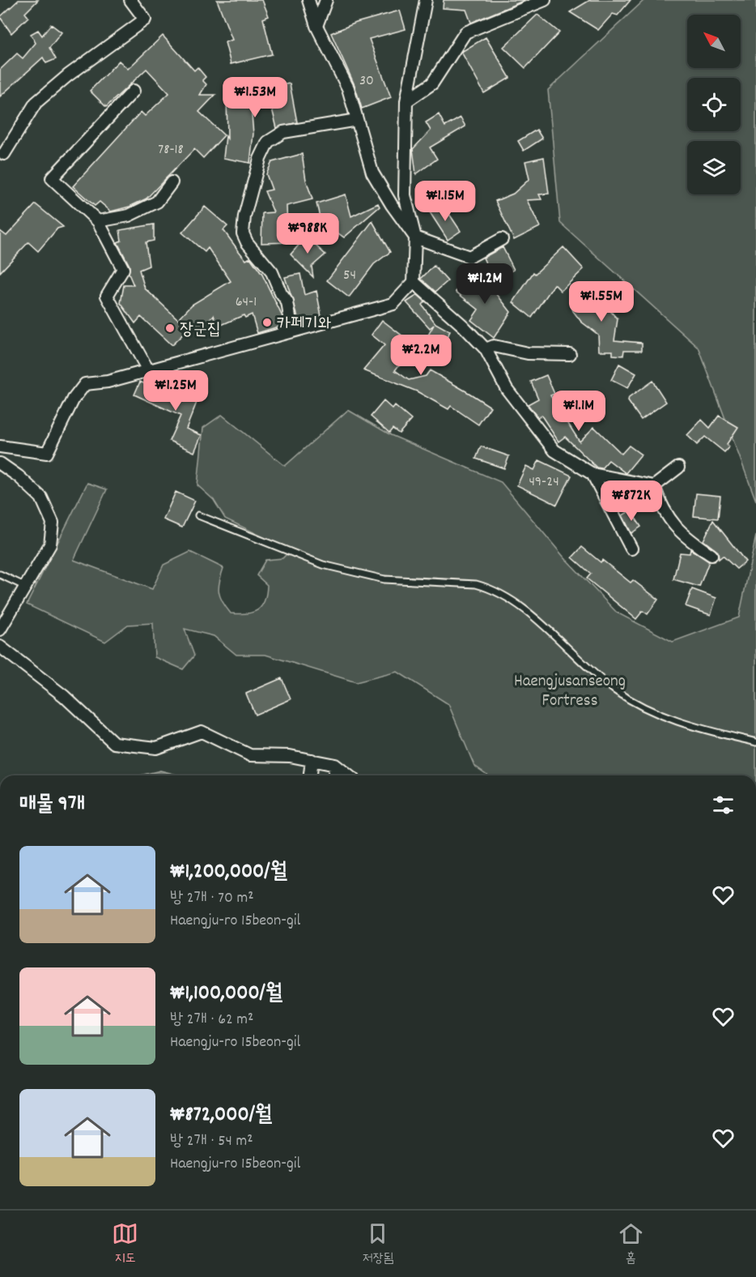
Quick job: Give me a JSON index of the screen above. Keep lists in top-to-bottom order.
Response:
{
  "parks": ["Haengjusanseong Fortress"],
  "places": ["카페기와", "장군집"],
  "house_numbers": [
    "30",
    "78-18",
    "54",
    "64-1",
    "49-24"
  ],
  "north": "top left",
  "page": {
    "price": [
      "₩1.53M",
      "₩1.15M",
      "₩988K",
      "₩1.2M",
      "₩1.55M",
      "₩2.2M",
      "₩1.25M",
      "₩1.1M",
      "₩872K"
    ],
    "heading": "매물 9개",
    "list": [
      {
        "name": "₩1,200,000/월",
        "note": "방 2개 · 70 m² · Haengju-ro 15beon-gil"
      },
      {
        "name": "₩1,100,000/월",
        "note": "방 2개 · 62 m² · Haengju-ro 15beon-gil"
      },
      {
        "name": "₩872,000/월",
        "note": "방 2개 · 54 m² · Haengju-ro 15beon-gil"
      }
    ],
    "tabs": ["지도", "저장됨", "홈"]
  }
}
